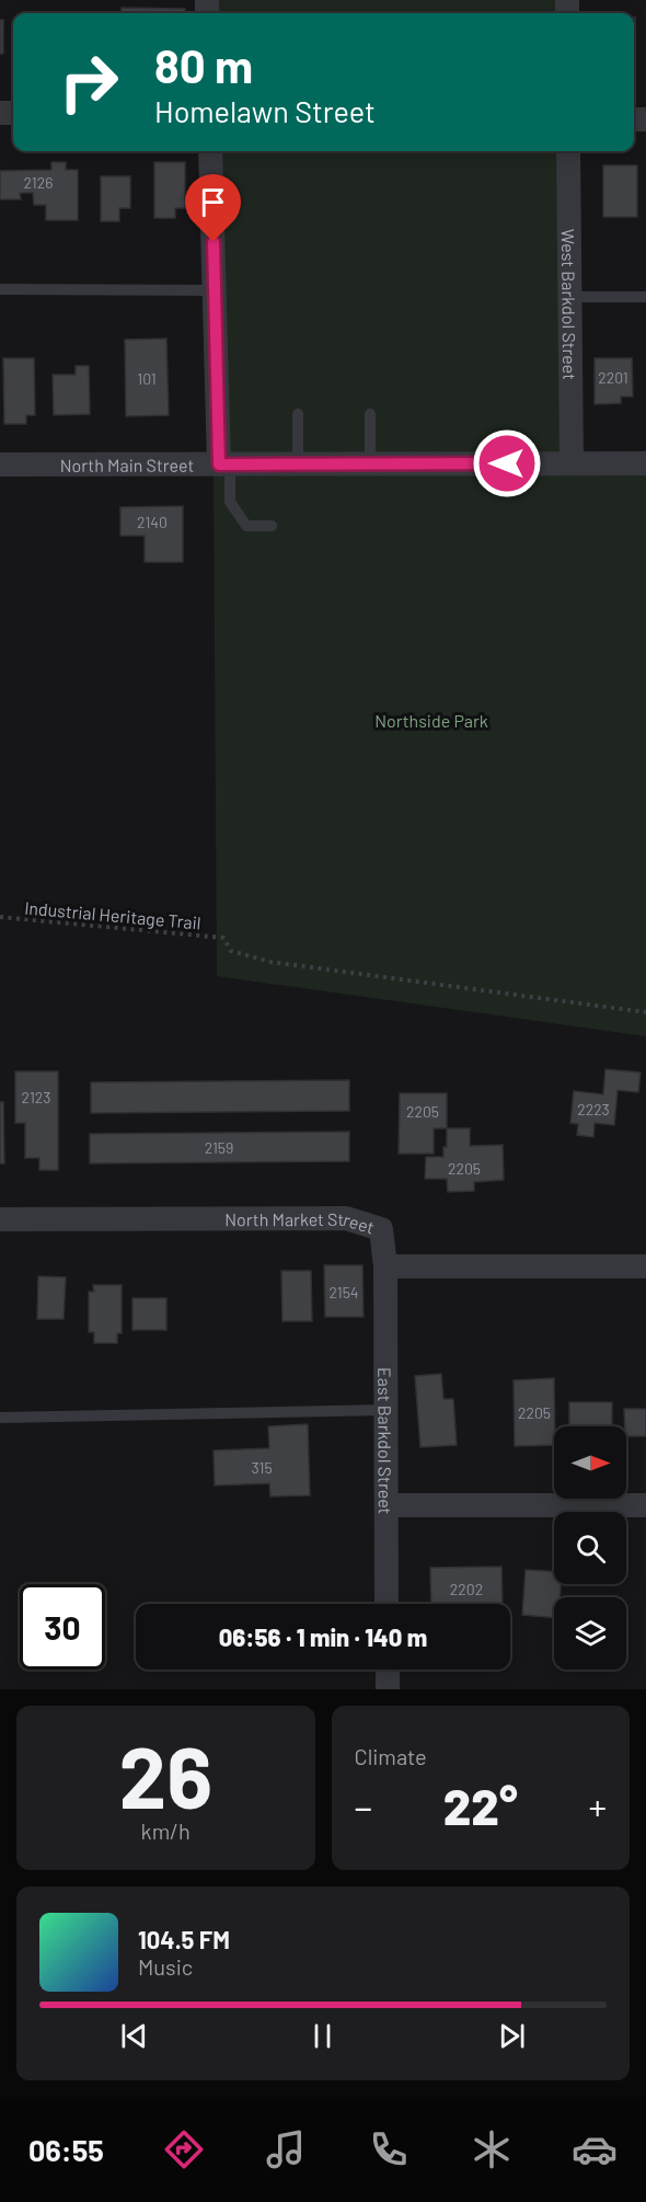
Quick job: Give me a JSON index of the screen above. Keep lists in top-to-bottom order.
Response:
{
  "streets": {
    "street": [
      "West Barkdol Street",
      "North Main Street",
      "North Market Street",
      "East Barkdol Street"
    ],
    "path": ["Industrial Heritage Trail"]
  },
  "crossings": [
    ["West Barkdol Street", "North Main Street"],
    ["North Market Street", "East Barkdol Street"]
  ],
  "parks": ["Northside Park"],
  "house_numbers": [
    "2126",
    "2201",
    "101",
    "2140",
    "2123",
    "2223",
    "2205",
    "2159",
    "2205",
    "2154",
    "2205",
    "315",
    "2202"
  ],
  "north": "right",
  "page": {
    "turn": ["80 m", "Homelawn Street"],
    "limit": "30",
    "trip": "06:56 · 1 min · 140 m",
    "tile": [
      ["26", "km/h"],
      "Climate"
    ],
    "heat": ["−", "22°", "+"],
    "song": ["104.5 FM", "Music"],
    "tabs": "06:55"
  }
}
